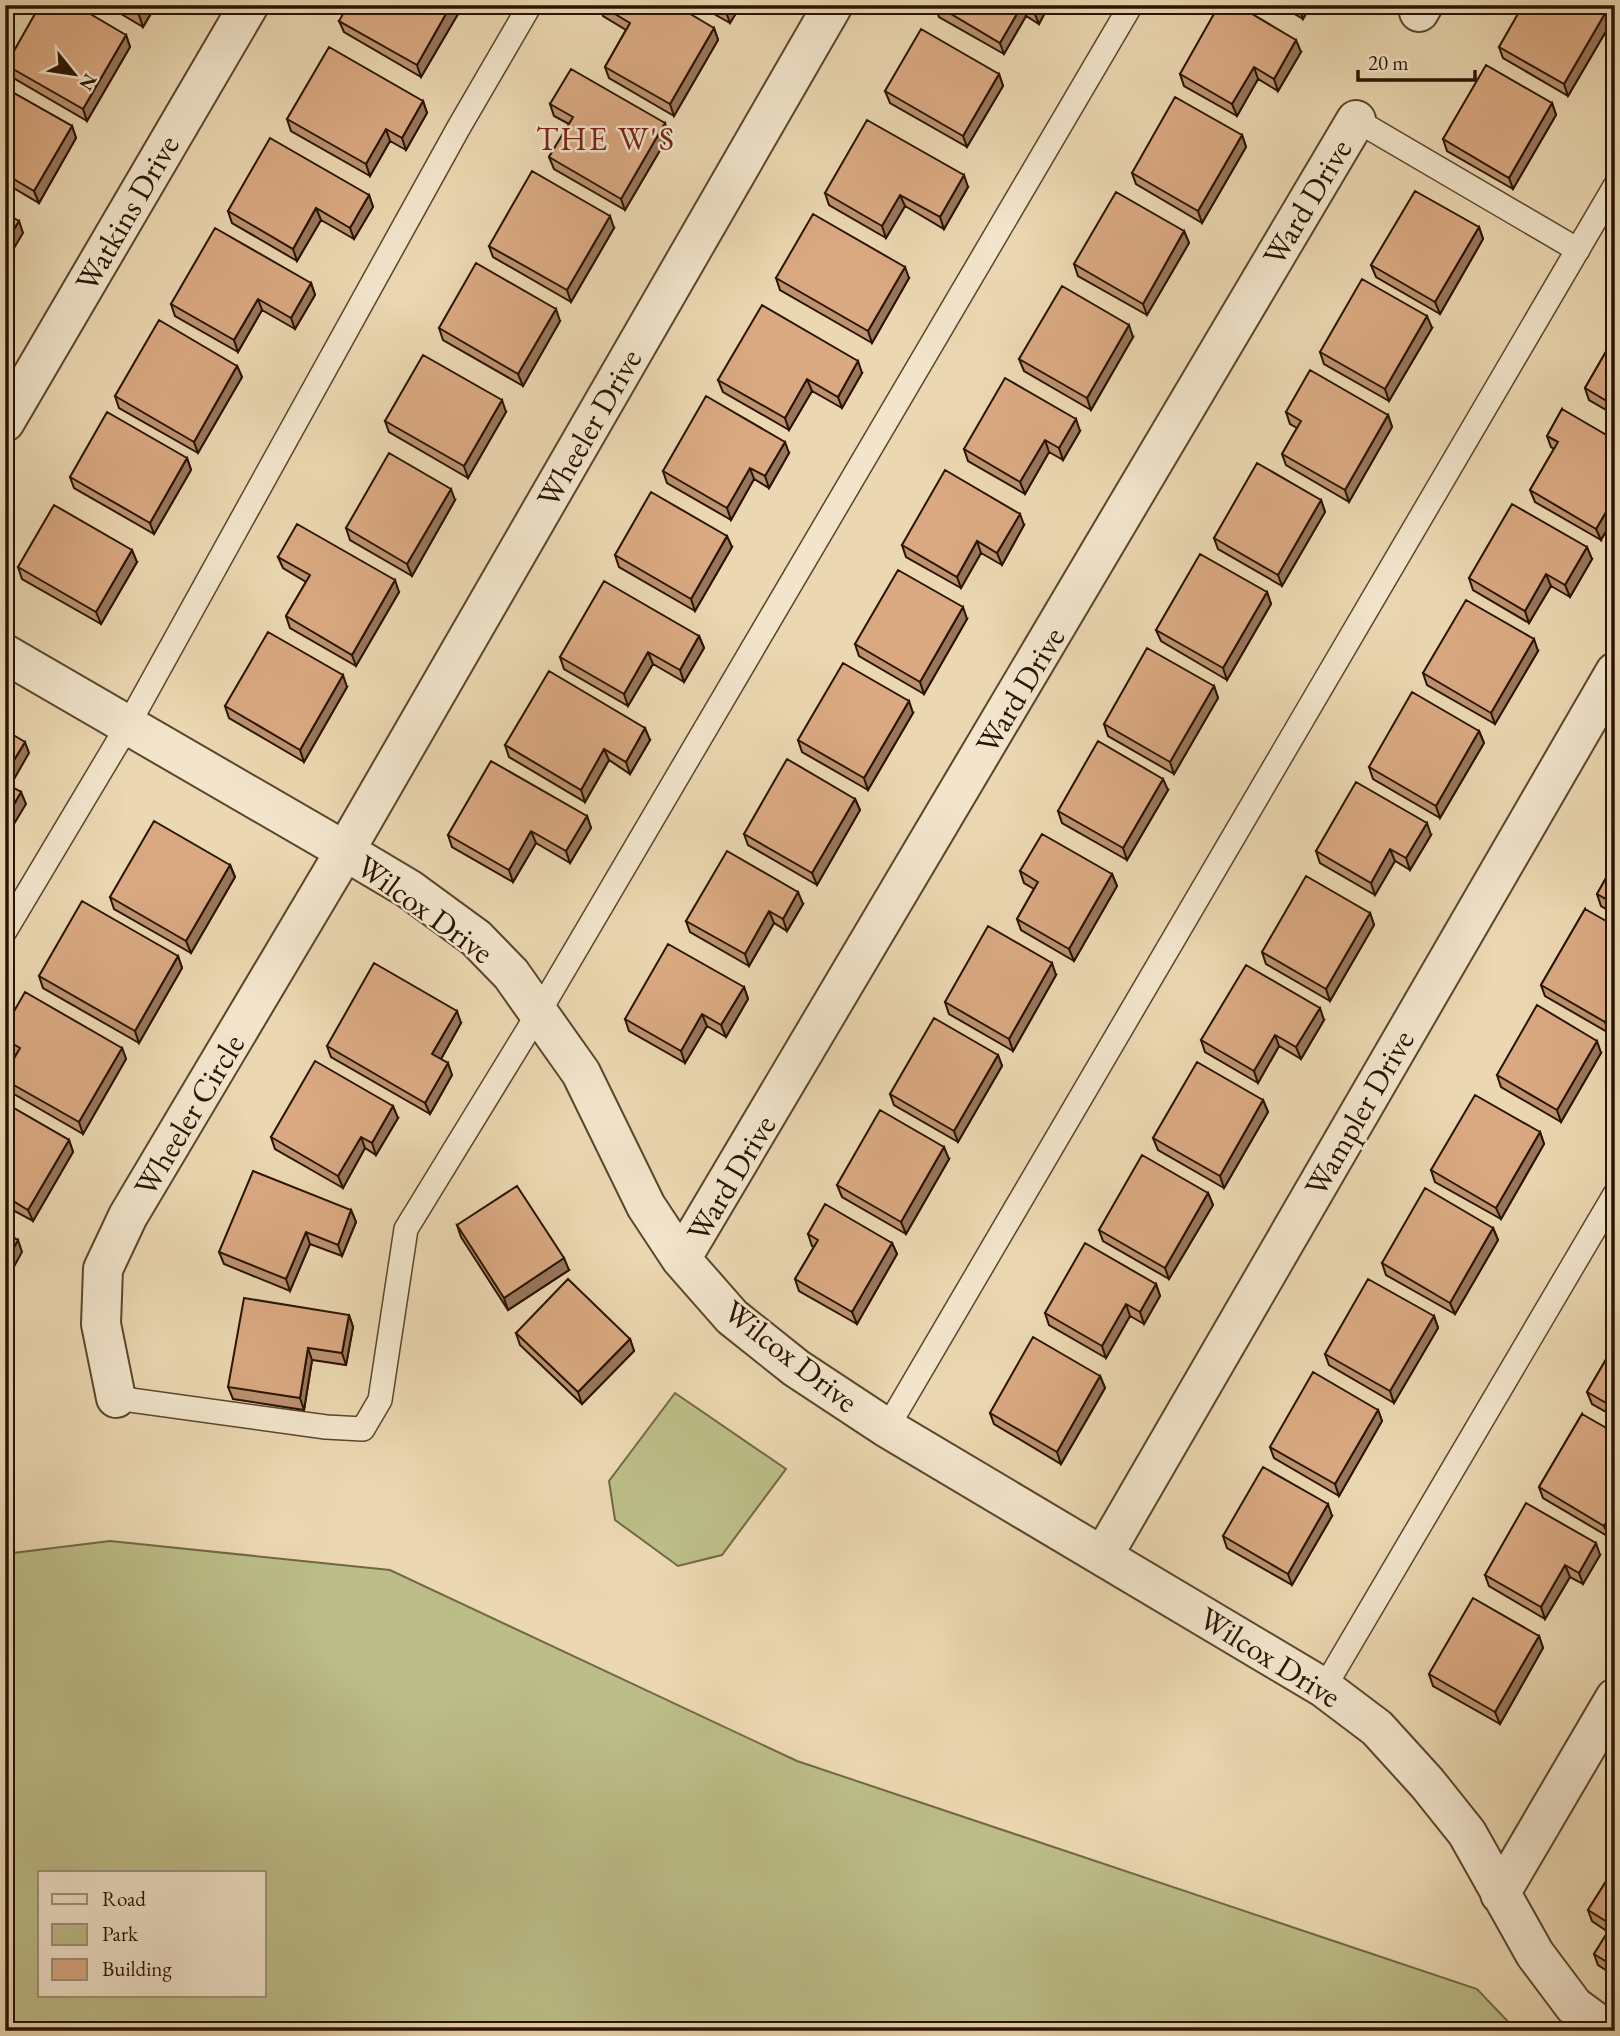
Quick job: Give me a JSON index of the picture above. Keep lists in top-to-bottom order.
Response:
{
  "streets": {
    "street": [
      "Ward Drive",
      "Watkins Drive",
      "Wheeler Drive",
      "Wilcox Drive",
      "Wampler Drive",
      "Wheeler Circle"
    ]
  },
  "crossings": [
    ["Ward Drive", "Wilcox Drive"],
    ["Wheeler Drive", "Wilcox Drive"],
    ["Wheeler Drive", "Wheeler Circle"],
    ["Wilcox Drive", "Wampler Drive"],
    ["Wilcox Drive", "Wheeler Circle"]
  ],
  "districts": ["THE W'S"],
  "legend": ["Road", "Park", "Building"],
  "scale_bar": "20 m",
  "north": "bottom right"
}
